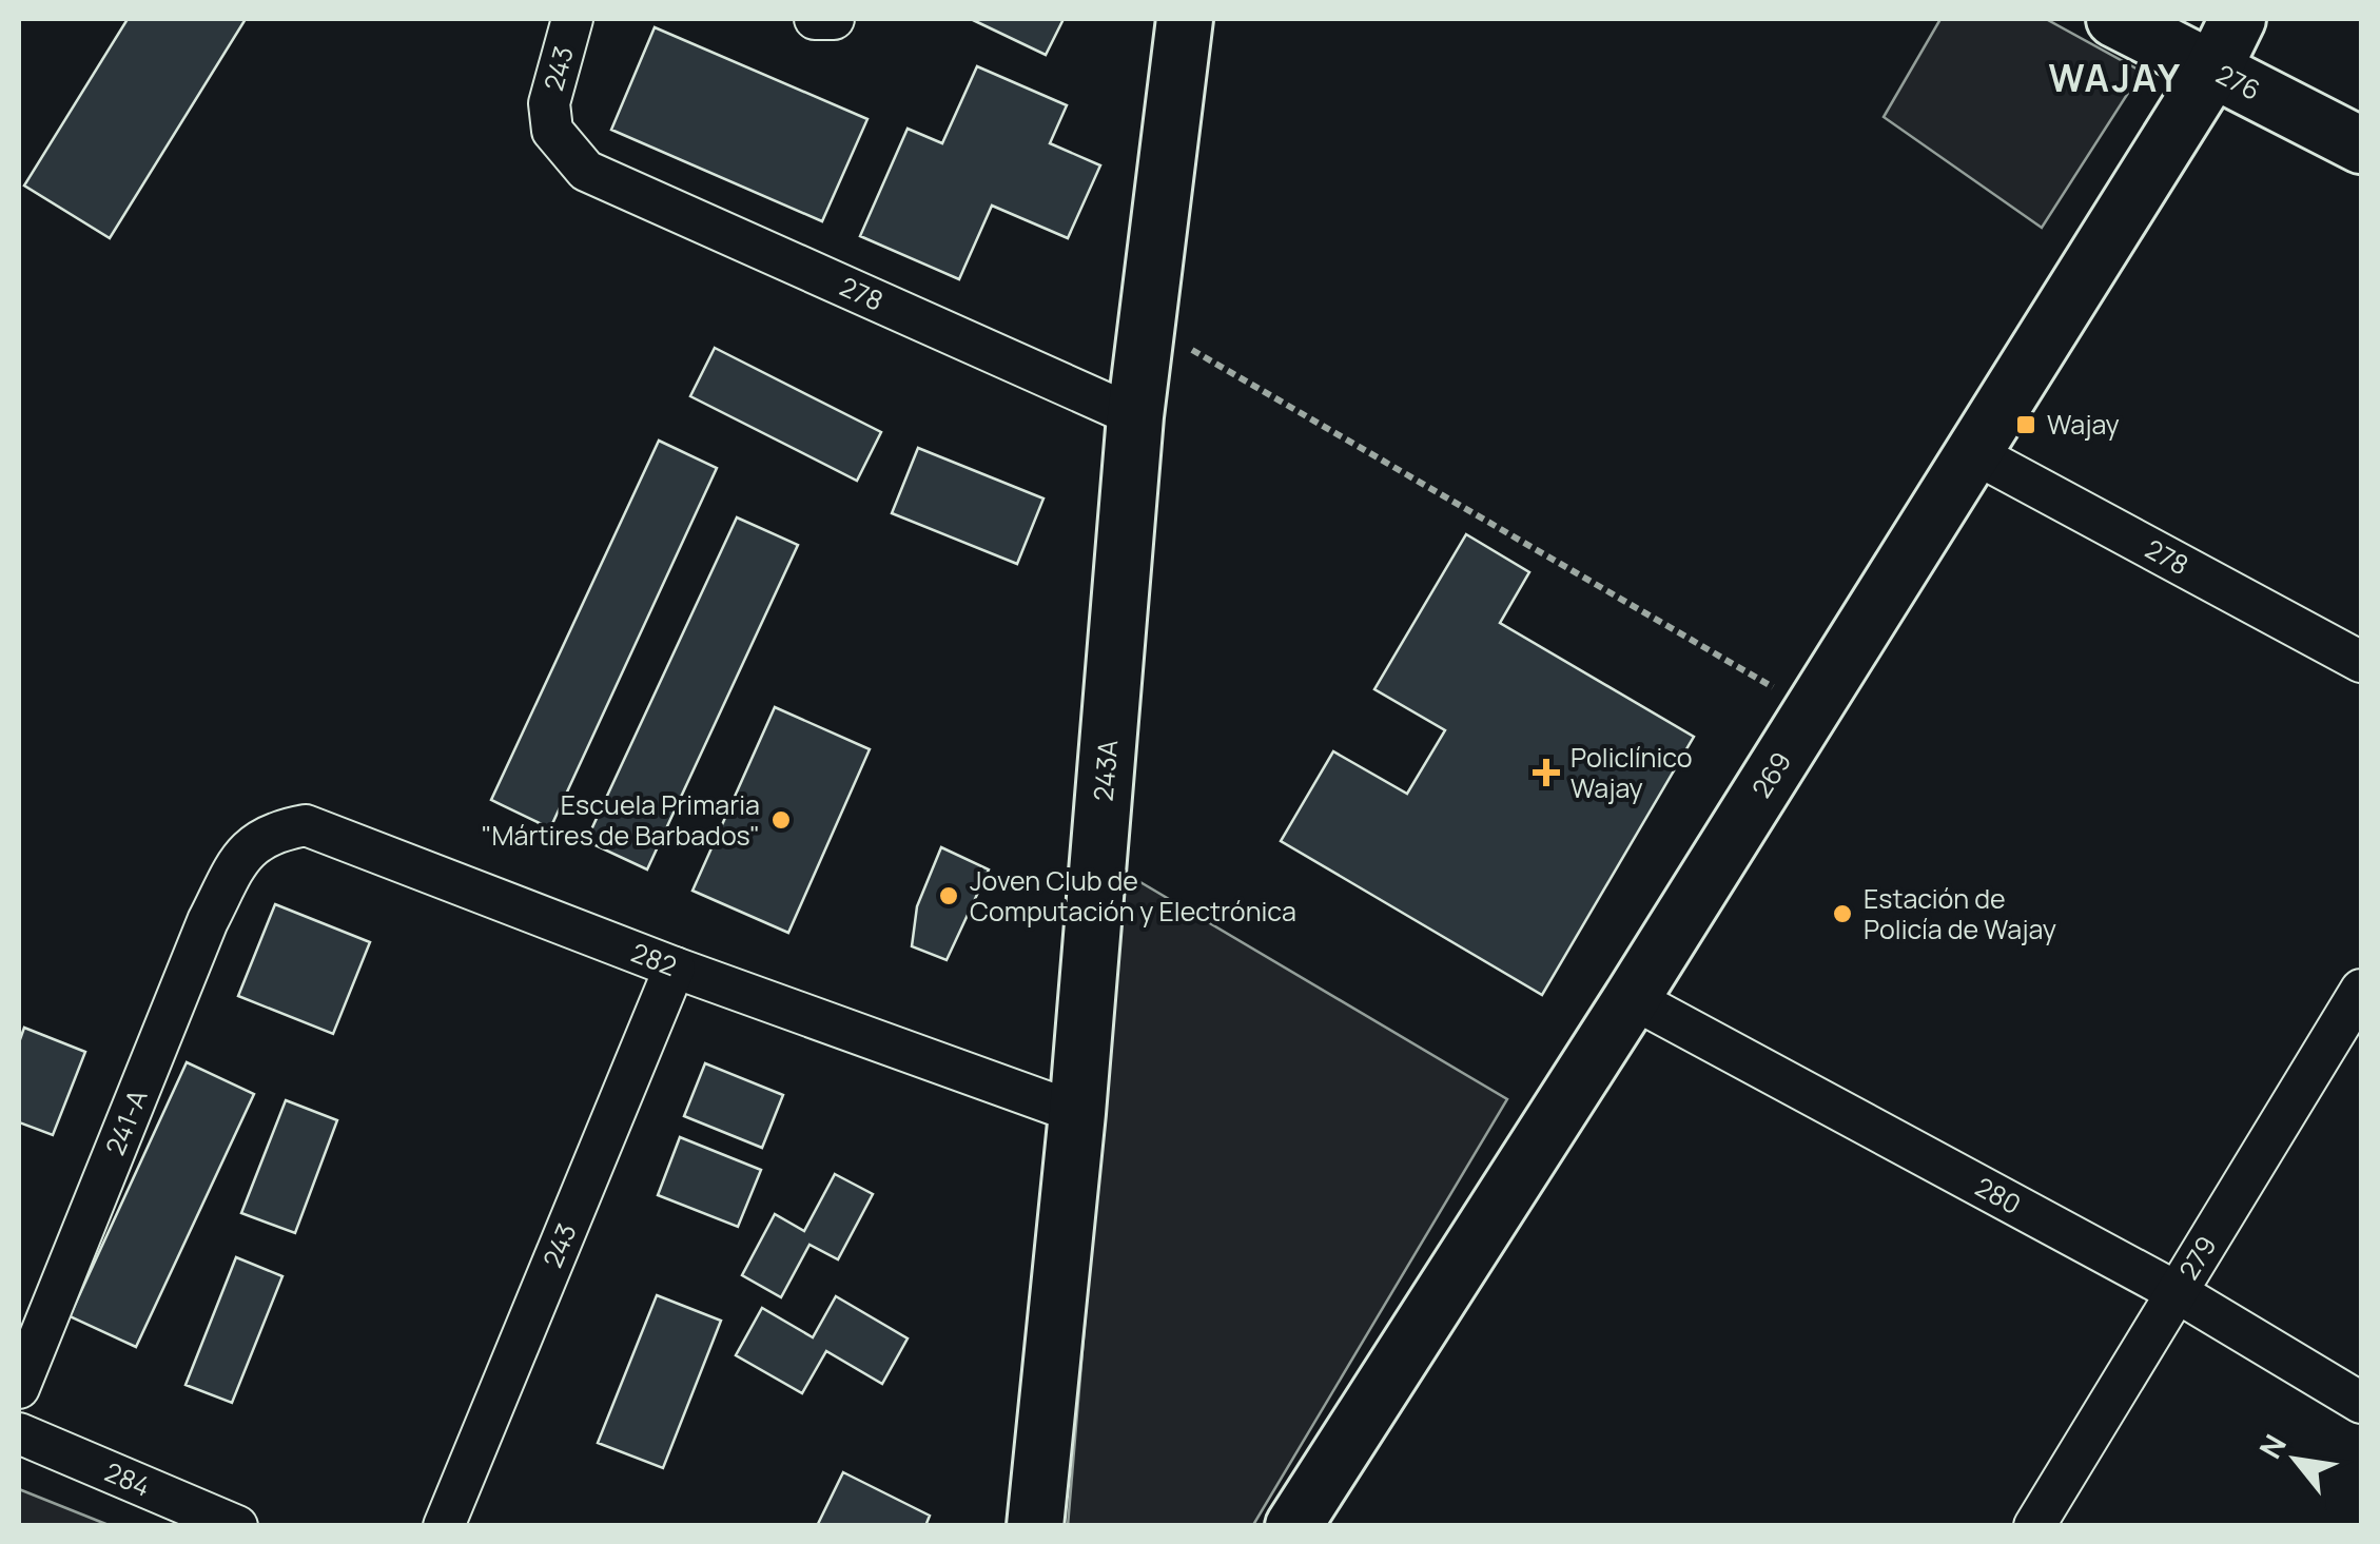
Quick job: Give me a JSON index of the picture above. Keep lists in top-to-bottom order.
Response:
{
  "streets": {
    "main road": ["276", "243A", "269"],
    "street": [
      "243",
      "278",
      "282",
      "241-A",
      "280",
      "279",
      "284"
    ]
  },
  "crossings": [
    ["243", "278"],
    ["243", "282"],
    ["276", "269"],
    ["278", "243A"],
    ["278", "269"],
    ["243A", "282"],
    ["269", "280"],
    ["282", "241-A"],
    ["280", "279"]
  ],
  "districts": ["WAJAY"],
  "places": {
    "transit": ["Wajay"],
    "health": ["Policlínico Wajay"],
    "other": ["Escuela Primaria \"Mártires de Barbados\"", "Joven Club de Computación y Electrónica", "Estación de Policía de Wajay"]
  },
  "north": "top left"
}
